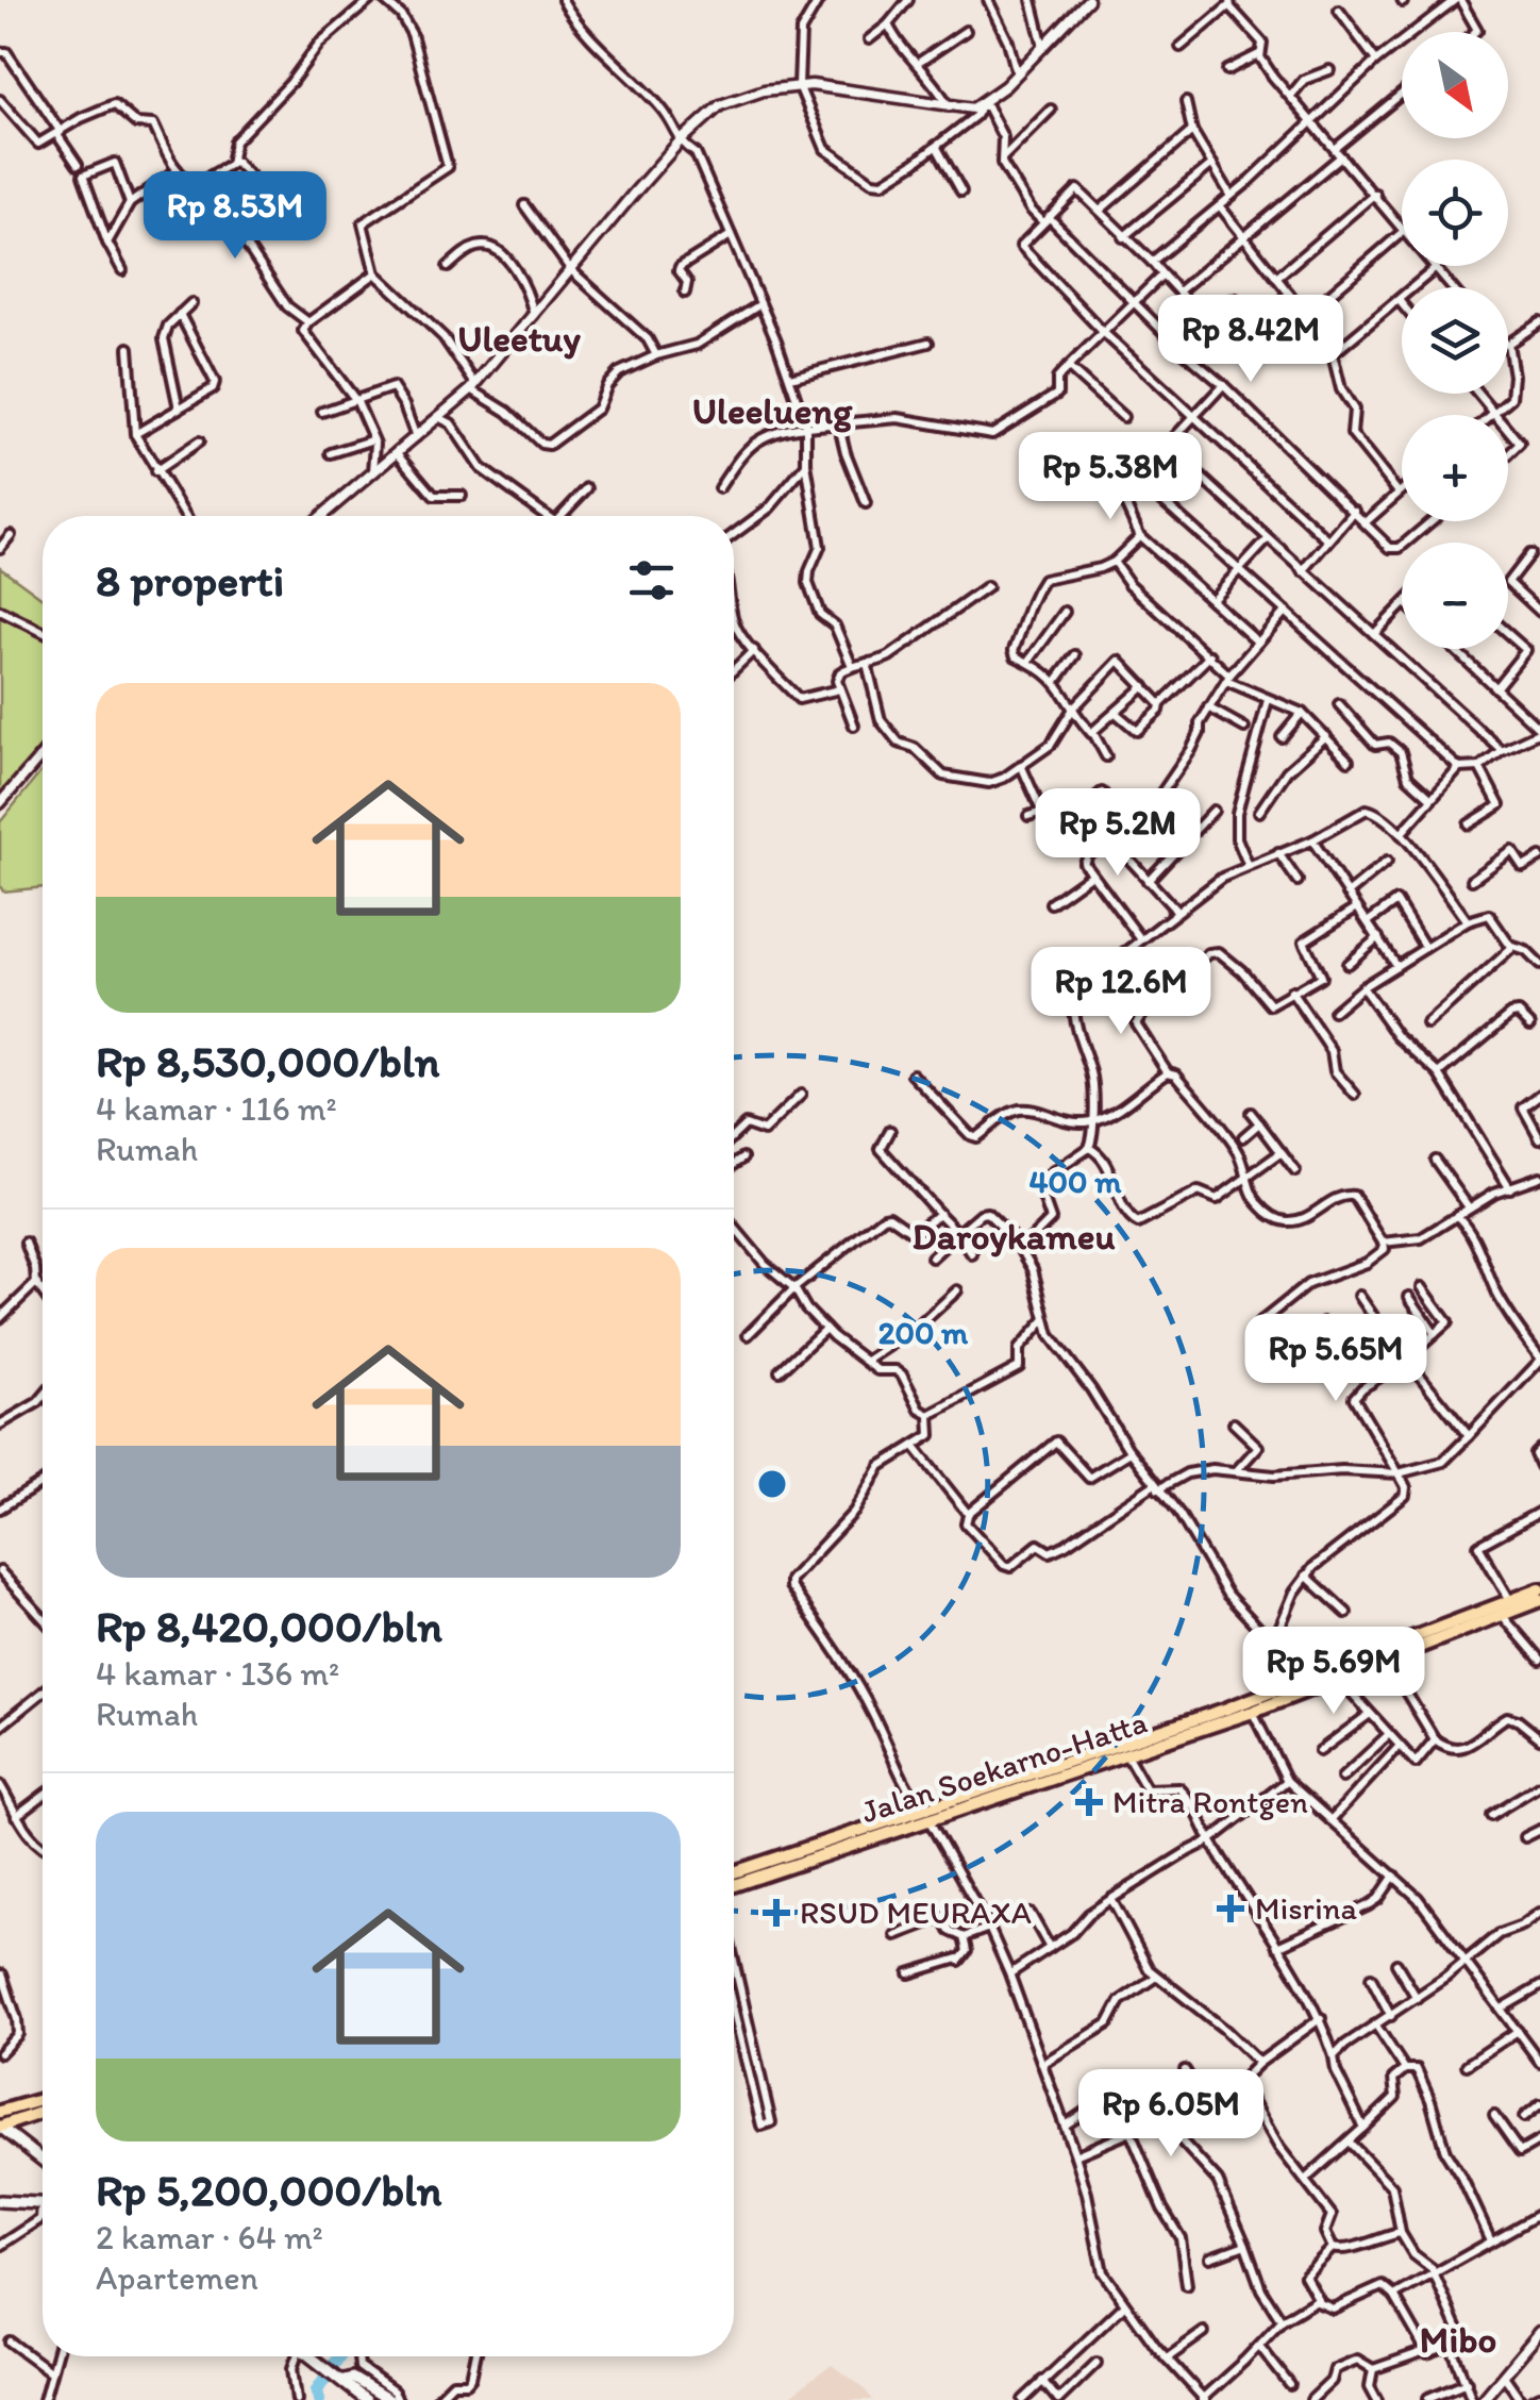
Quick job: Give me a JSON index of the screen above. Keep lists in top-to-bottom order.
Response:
{
  "streets": {
    "highway": ["Jalan Soekarno-Hatta"]
  },
  "districts": [
    "Uleetuy",
    "Uleelueng",
    "Daroykameu",
    "Mibo"
  ],
  "places": {
    "health": ["Mitra Rontgen", "Misrina", "RSUD MEURAXA"]
  },
  "north": "bottom right",
  "page": {
    "map_buttons": ["+", "−"],
    "price": [
      "Rp 8.53M",
      "Rp 8.42M",
      "Rp 5.38M",
      "Rp 5.2M",
      "Rp 12.6M",
      "Rp 5.65M",
      "Rp 5.69M",
      "Rp 6.05M"
    ],
    "heading": "8 properti",
    "list": [
      {
        "name": "Rp 8,530,000/bln",
        "note": "4 kamar · 116 m² · Rumah"
      },
      {
        "name": "Rp 8,420,000/bln",
        "note": "4 kamar · 136 m² · Rumah"
      },
      {
        "name": "Rp 5,200,000/bln",
        "note": "2 kamar · 64 m² · Apartemen"
      }
    ]
  },
  "rings": ["400 m", "200 m"]
}
